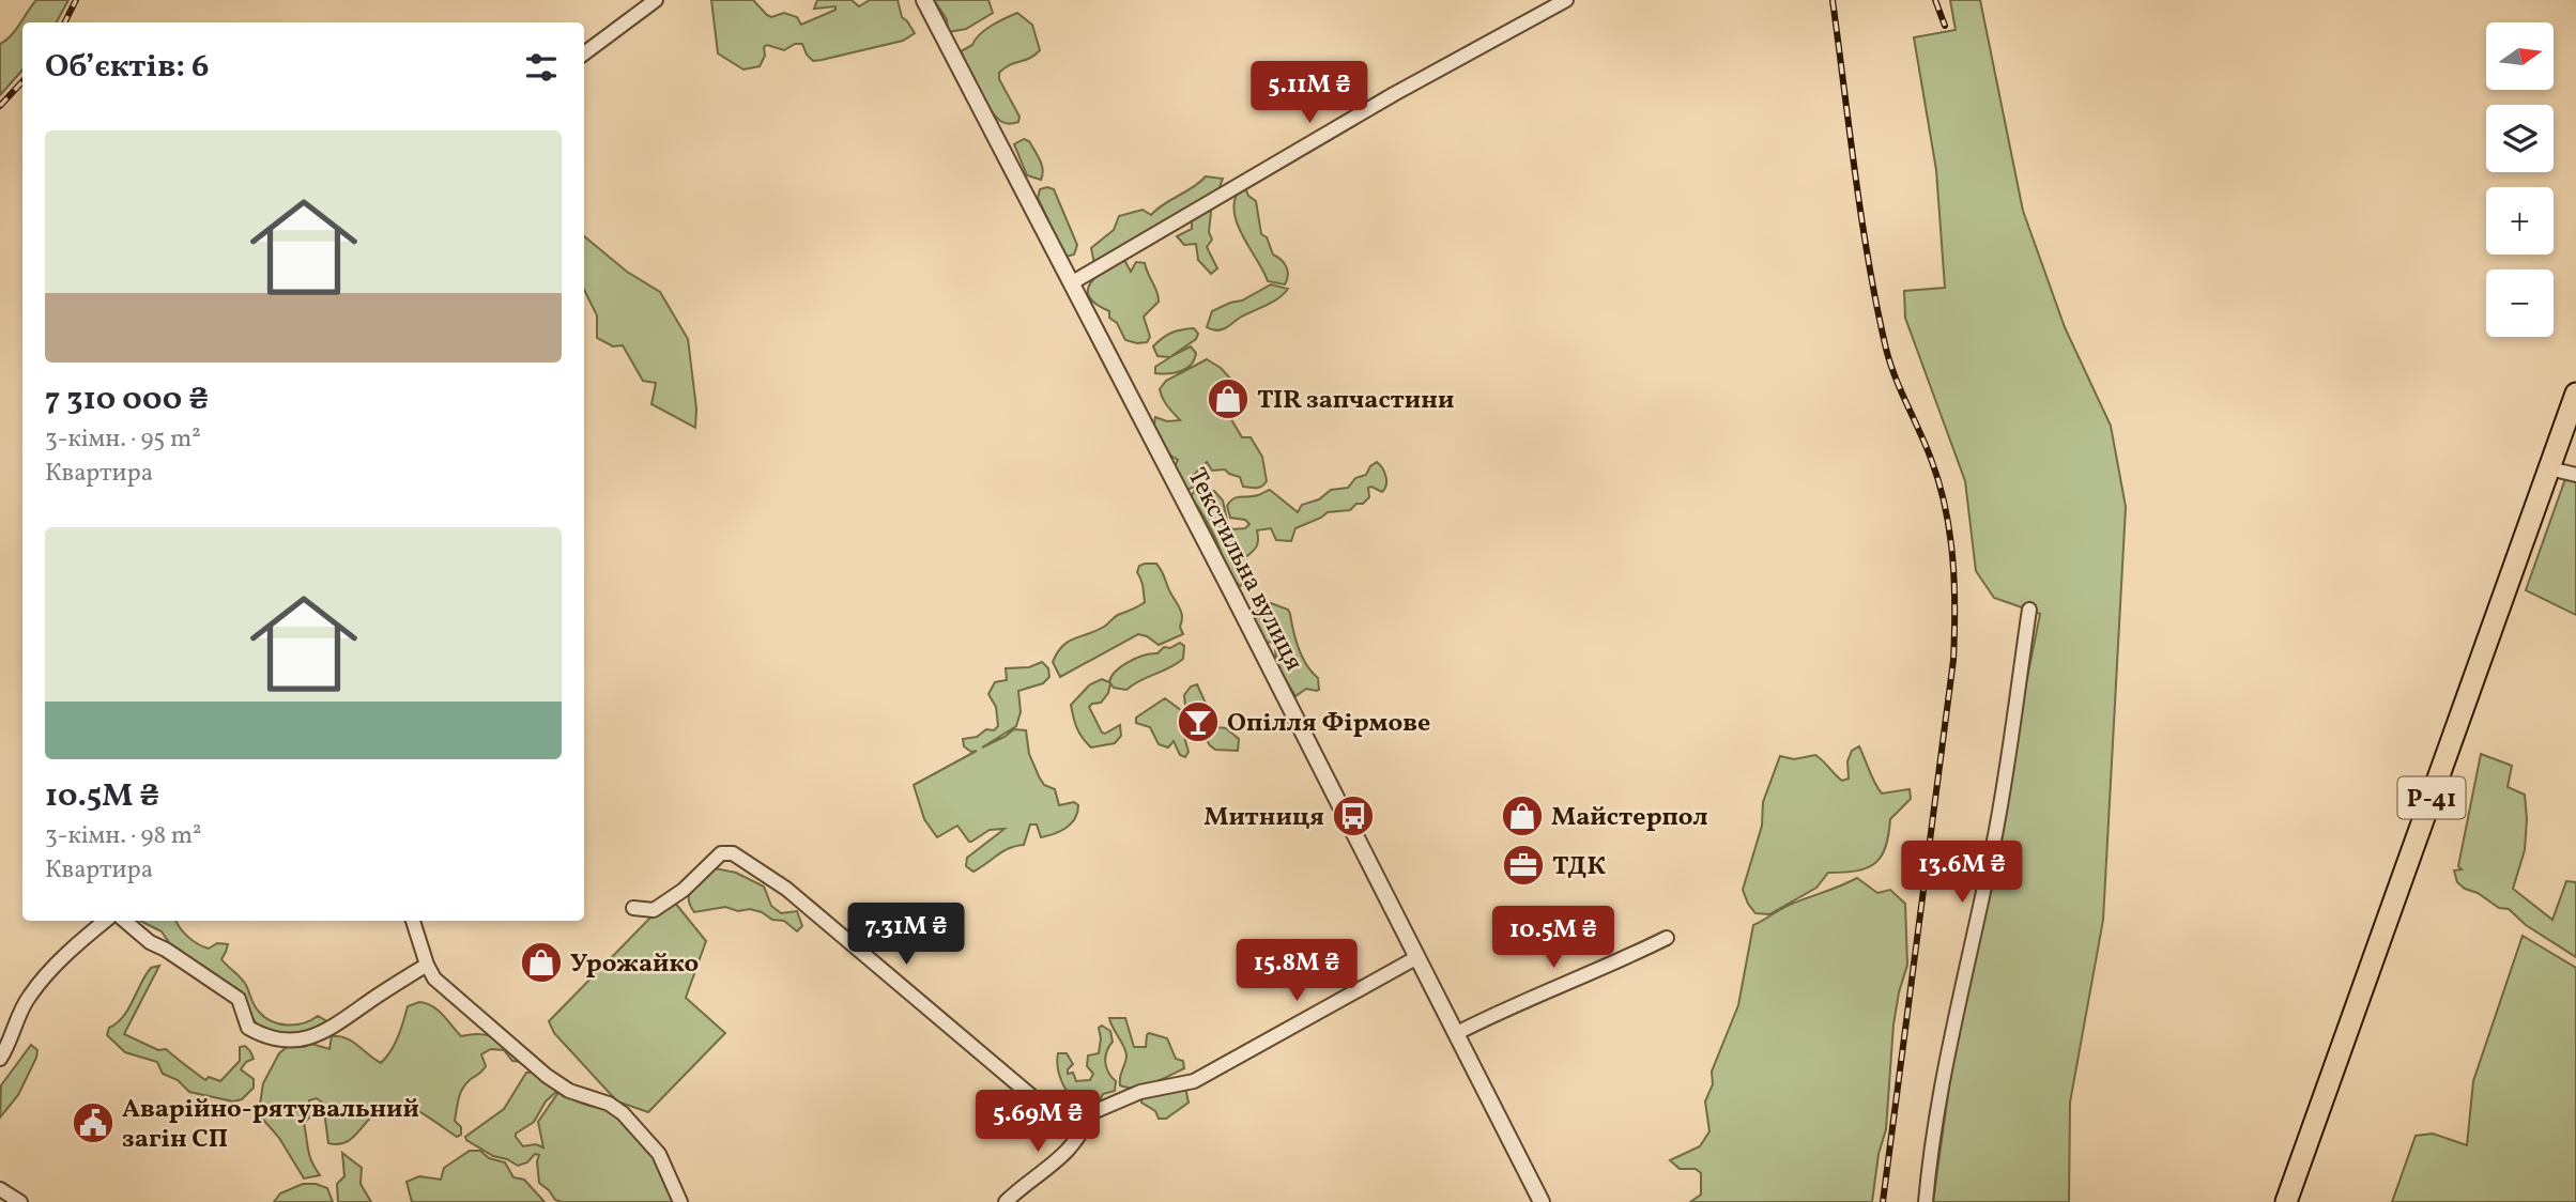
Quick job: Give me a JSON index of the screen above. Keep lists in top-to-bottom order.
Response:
{
  "streets": {
    "main road": ["Р-41"],
    "street": ["Текстильна вулиця"]
  },
  "places": {
    "shop": ["TIR запчастини", "Майстерпол", "Урожайко"],
    "bar": ["Опілля Фірмове"],
    "bus stop": ["Митниця"],
    "office": ["ТДК"],
    "public building": ["Аварійно-рятувальний загін СП"]
  },
  "north": "right",
  "page": {
    "map_buttons": ["+", "−"],
    "heading": "Об’єктів: 6",
    "price": [
      "5.11M ₴",
      "13.6M ₴",
      "7.31M ₴",
      "10.5M ₴",
      "15.8M ₴",
      "5.69M ₴"
    ],
    "list": [
      {
        "name": "7 310 000 ₴",
        "note": "3-кімн. · 95 m² · Квартира"
      },
      {
        "name": "10.5M ₴",
        "note": "3-кімн. · 98 m² · Квартира"
      }
    ]
  }
}
